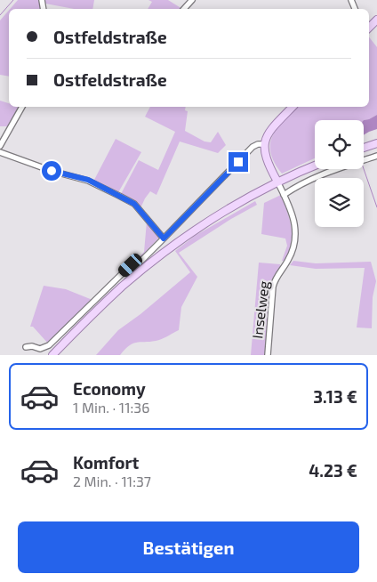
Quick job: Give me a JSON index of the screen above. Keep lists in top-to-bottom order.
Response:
{
  "streets": {
    "street": ["Inselweg"]
  },
  "page": {
    "banner": ["Ostfeldstraße", "Ostfeldstraße"],
    "list": [
      {
        "name": "Economy",
        "note": "1 Min. · 11:36",
        "value": "3.13 €"
      },
      {
        "name": "Komfort",
        "note": "2 Min. · 11:37",
        "value": "4.23 €"
      }
    ],
    "buttons": "Bestätigen"
  }
}
